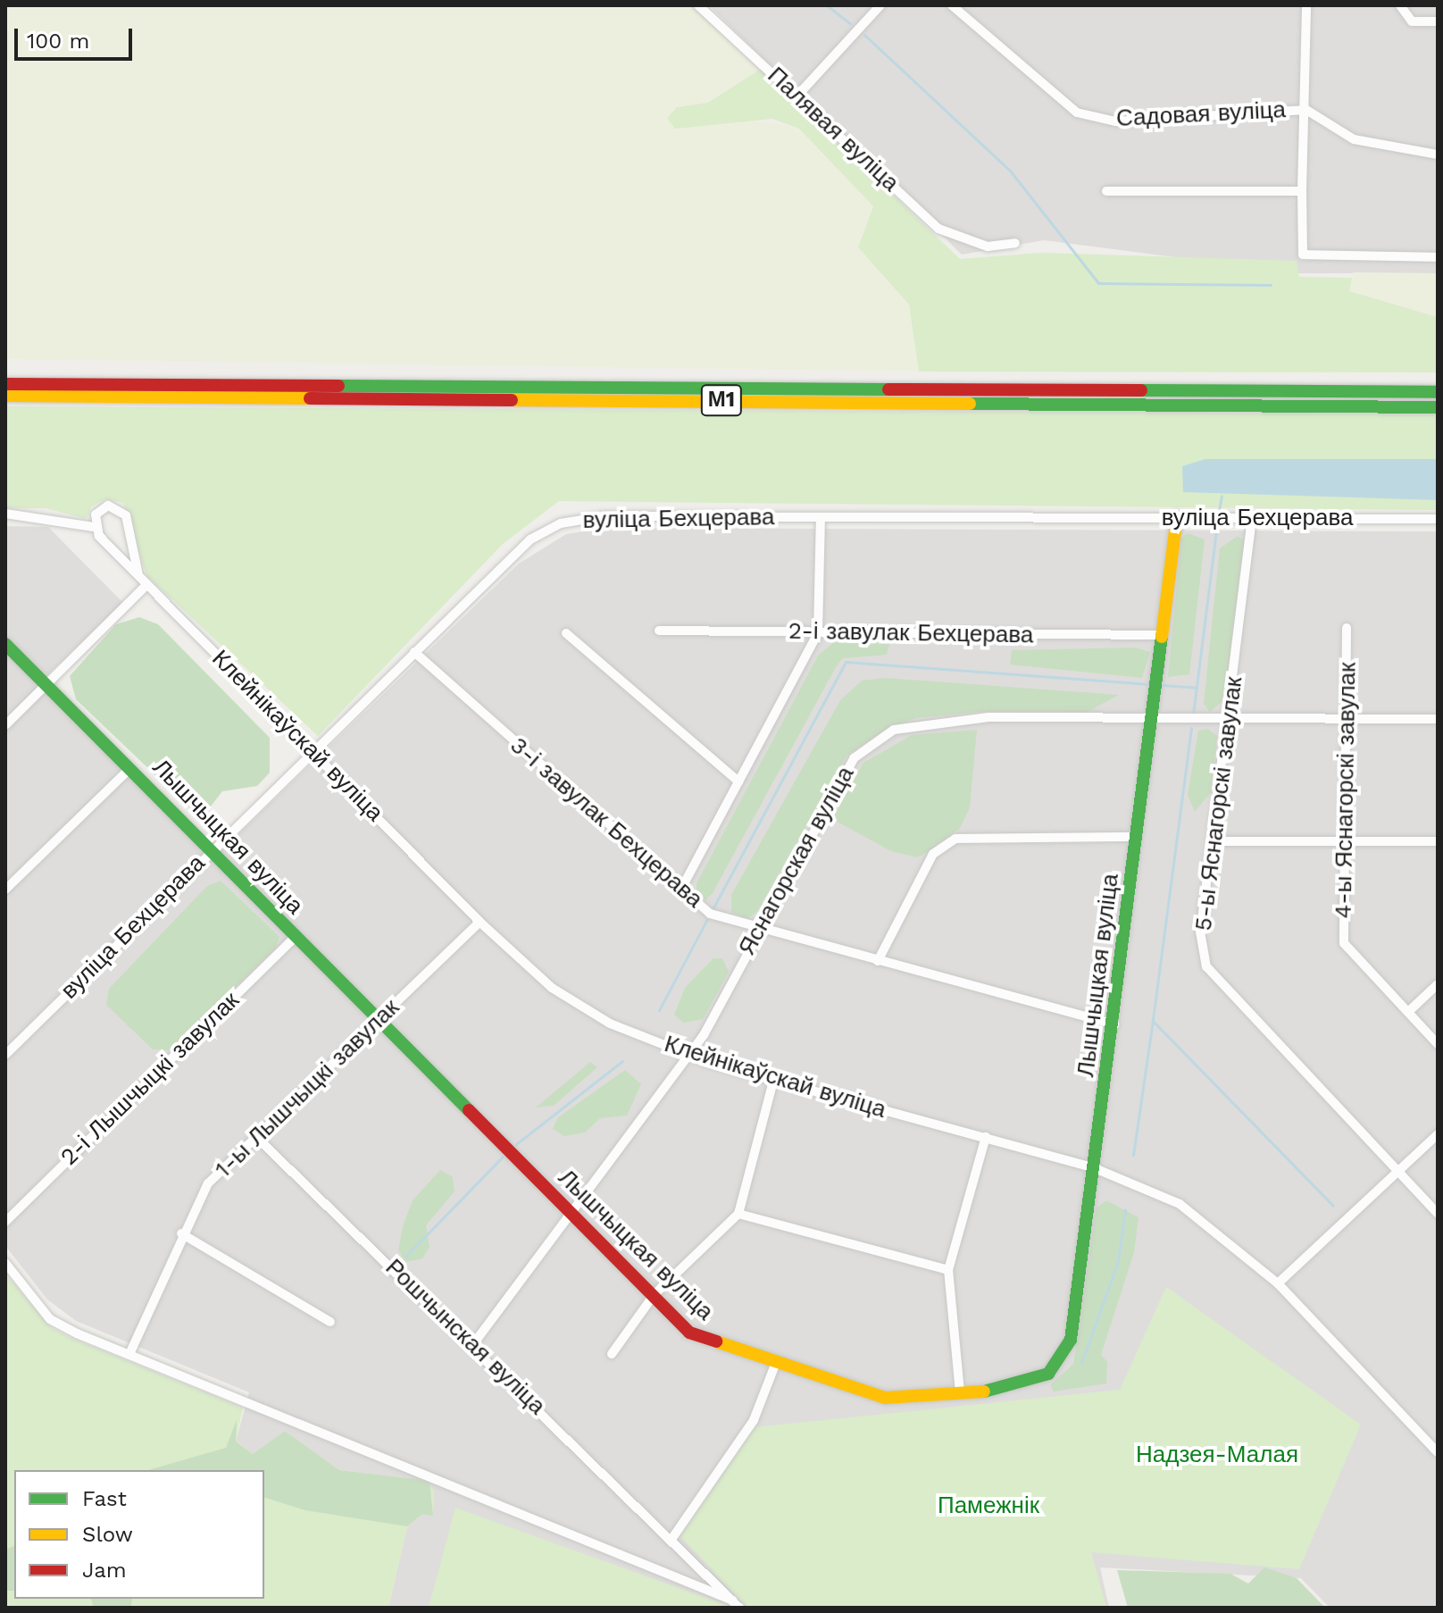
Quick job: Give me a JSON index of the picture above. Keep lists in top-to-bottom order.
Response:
{
  "streets": {
    "main road": ["М1", "Лышчыцкая вуліца"],
    "street": [
      "Садовая вуліца",
      "Палявая вуліца",
      "вуліца Бехцерава",
      "2-і завулак Бехцерава",
      "Клейнікаўскай вуліца",
      "4-ы Яснагорскі завулак",
      "5-ы Яснагорскі завулак",
      "3-і завулак Бехцерава",
      "Яснагорская вуліца",
      "2-і Лышчыцкі завулак",
      "1-ы Лышчыцкі завулак",
      "Рошчынская вуліца"
    ]
  },
  "crossings": [
    ["вуліца Бехцерава", "Клейнікаўскай вуліца"],
    ["вуліца Бехцерава", "5-ы Яснагорскі завулак"],
    ["вуліца Бехцерава", "3-і завулак Бехцерава"],
    ["вуліца Бехцерава", "Лышчыцкая вуліца"],
    ["2-і завулак Бехцерава", "Лышчыцкая вуліца"],
    ["Клейнікаўскай вуліца", "Лышчыцкая вуліца"],
    ["Клейнікаўскай вуліца", "Яснагорская вуліца"],
    ["Клейнікаўскай вуліца", "1-ы Лышчыцкі завулак"],
    ["4-ы Яснагорскі завулак", "Яснагорская вуліца"],
    ["5-ы Яснагорскі завулак", "Яснагорская вуліца"],
    ["3-і завулак Бехцерава", "Лышчыцкая вуліца"],
    ["3-і завулак Бехцерава", "Яснагорская вуліца"],
    ["Лышчыцкая вуліца", "Яснагорская вуліца"],
    ["Лышчыцкая вуліца", "2-і Лышчыцкі завулак"],
    ["Лышчыцкая вуліца", "1-ы Лышчыцкі завулак"],
    ["Яснагорская вуліца", "Рошчынская вуліца"],
    ["1-ы Лышчыцкі завулак", "Рошчынская вуліца"]
  ],
  "parks": ["Надзея-Малая", "Памежнік"],
  "legend": ["Fast", "Slow", "Jam"],
  "scale_bar": "100 m"
}
